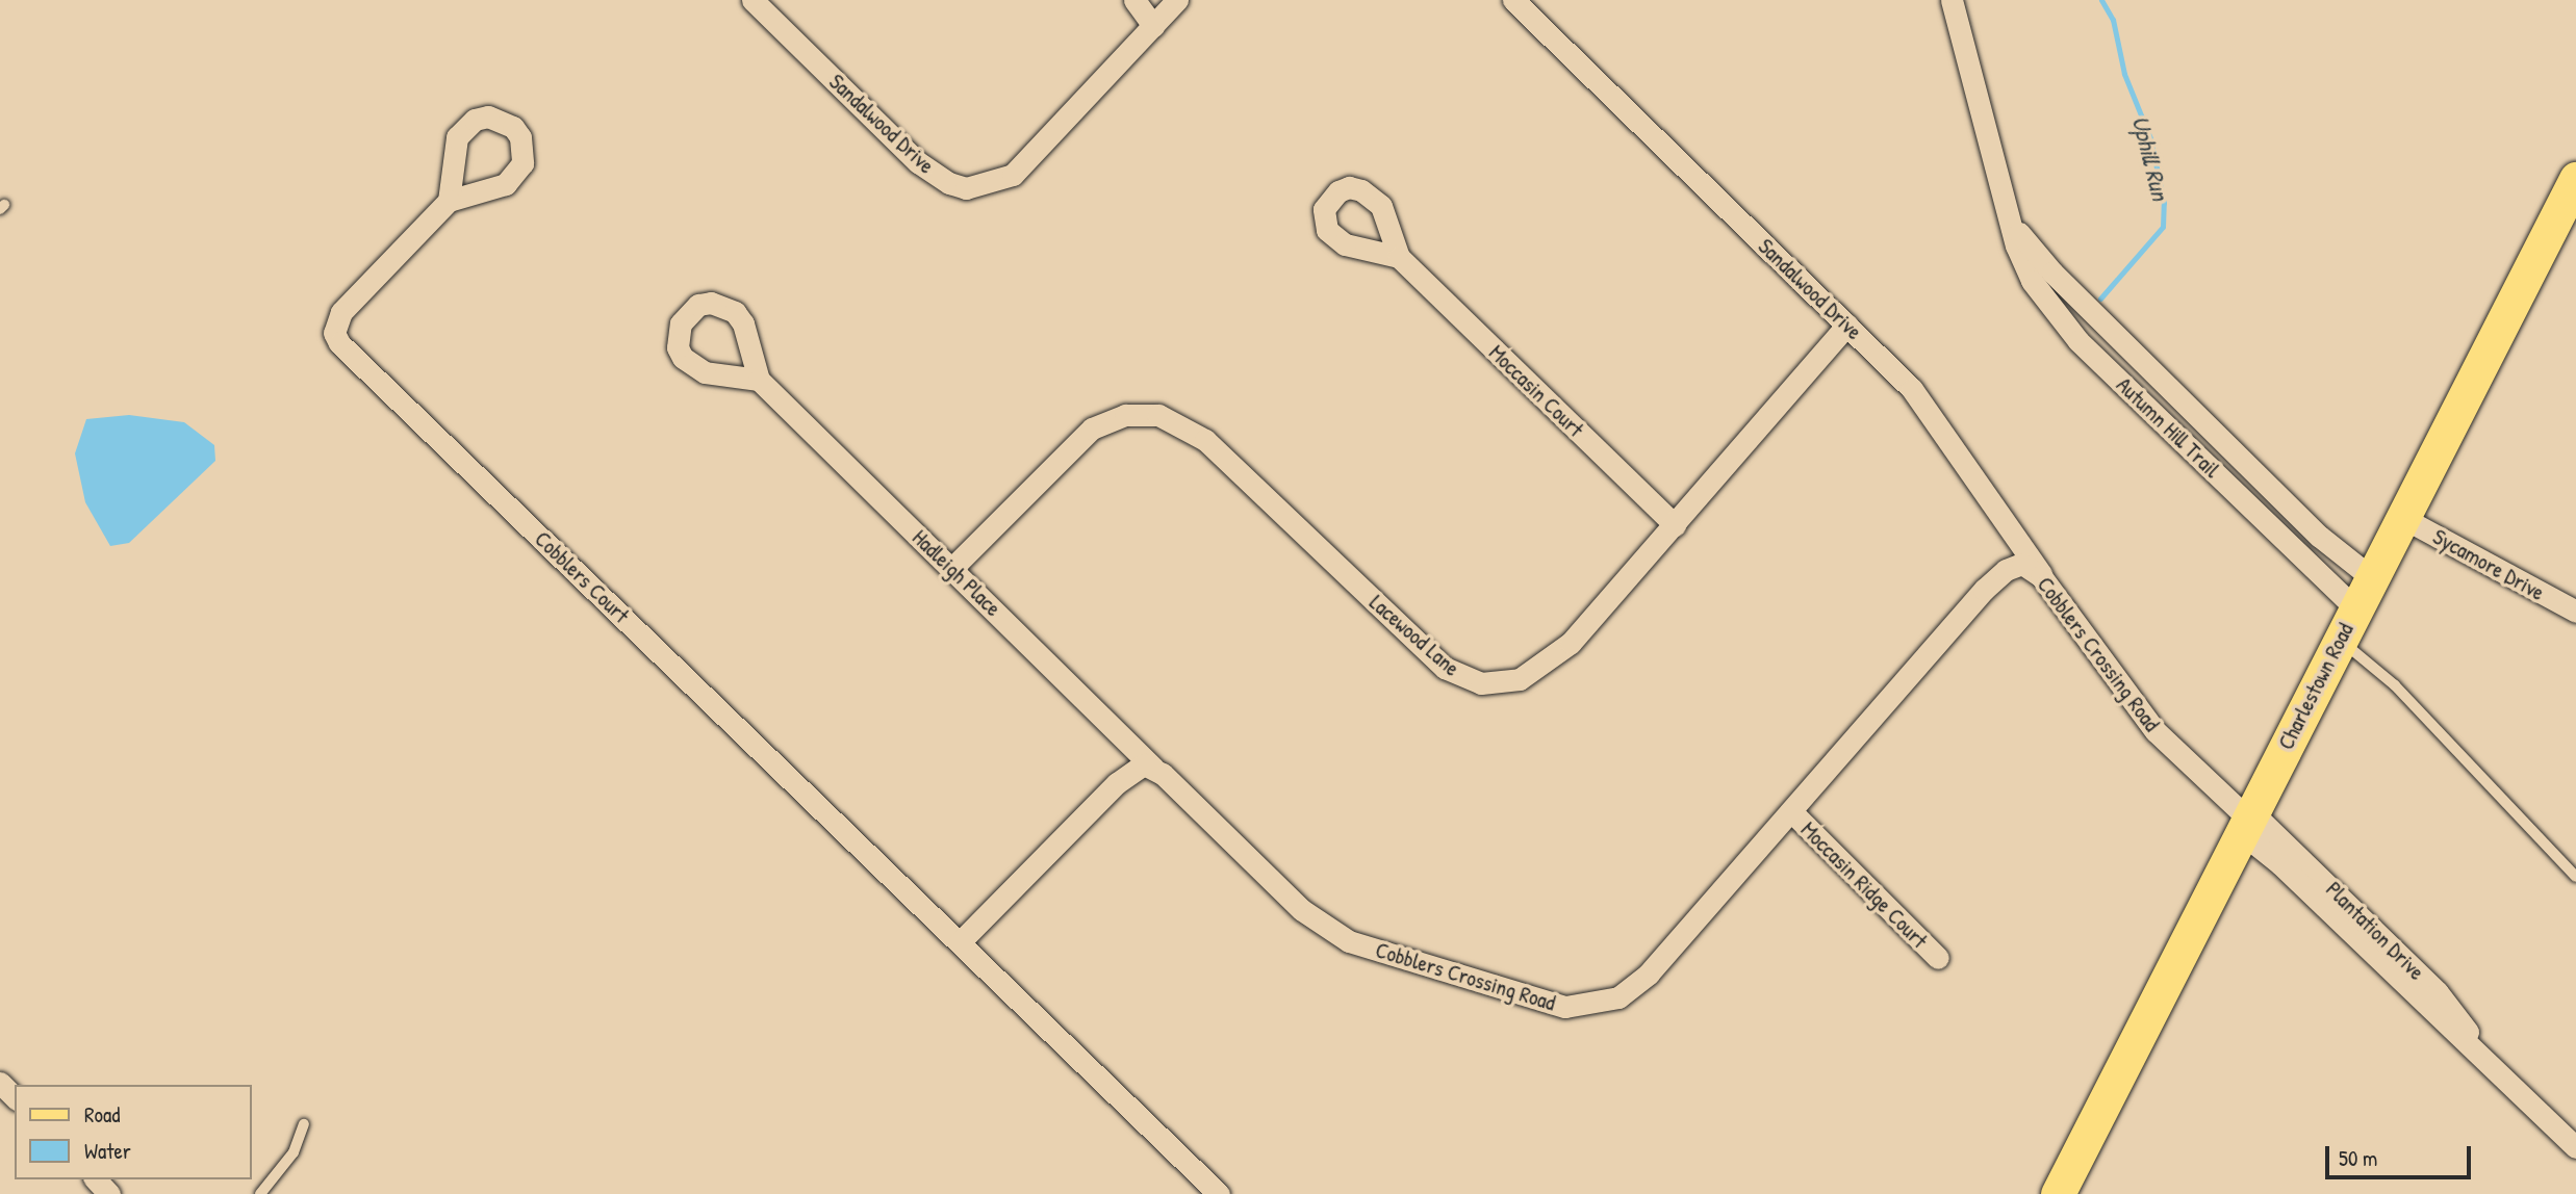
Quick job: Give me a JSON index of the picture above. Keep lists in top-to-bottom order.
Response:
{
  "streets": {
    "main road": ["Charlestown Road"],
    "street": [
      "Sandalwood Drive",
      "Moccasin Court",
      "Autumn Hill Trail",
      "Sycamore Drive",
      "Hadleigh Place",
      "Cobblers Court",
      "Lacewood Lane",
      "Cobblers Crossing Road",
      "Moccasin Ridge Court",
      "Plantation Drive"
    ]
  },
  "crossings": [
    ["Sandalwood Drive", "Lacewood Lane"],
    ["Sandalwood Drive", "Cobblers Crossing Road"],
    ["Moccasin Court", "Lacewood Lane"],
    ["Autumn Hill Trail", "Charlestown Road"],
    ["Sycamore Drive", "Charlestown Road"],
    ["Hadleigh Place", "Lacewood Lane"],
    ["Hadleigh Place", "Cobblers Crossing Road"],
    ["Cobblers Crossing Road", "Charlestown Road"],
    ["Cobblers Crossing Road", "Moccasin Ridge Court"],
    ["Cobblers Crossing Road", "Plantation Drive"],
    ["Charlestown Road", "Plantation Drive"]
  ],
  "water": ["Uphill Run"],
  "legend": ["Road", "Water"],
  "scale_bar": "50 m"
}
